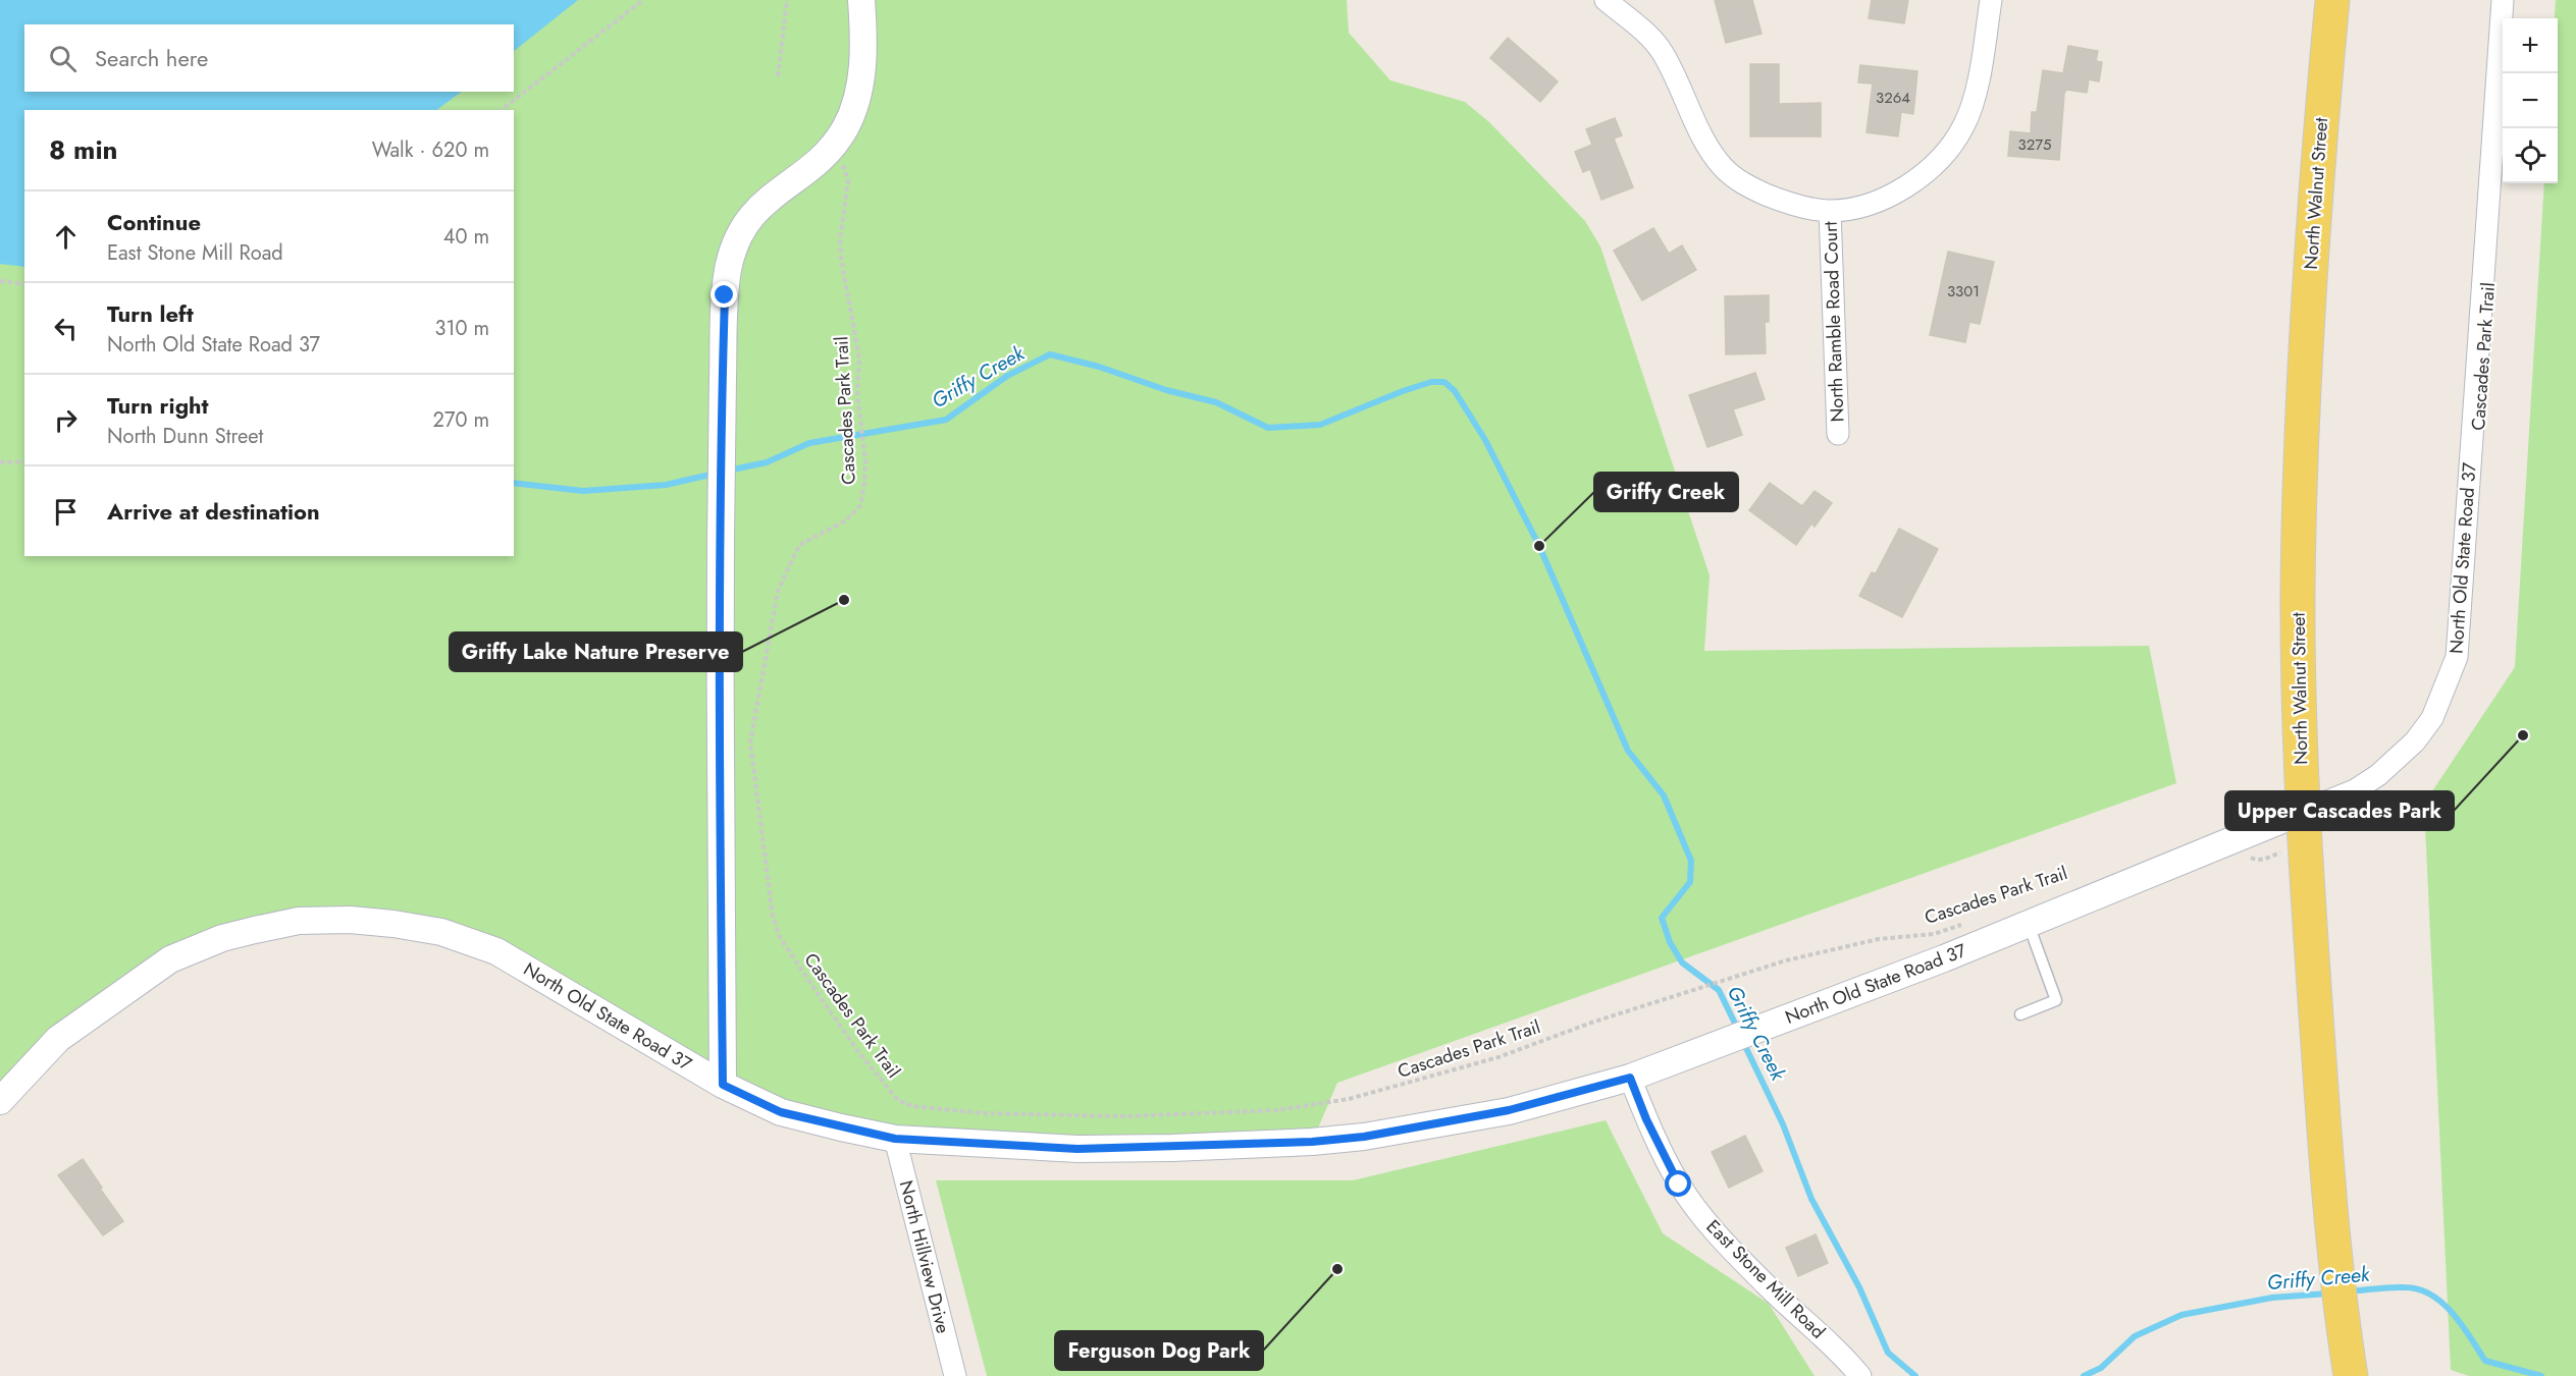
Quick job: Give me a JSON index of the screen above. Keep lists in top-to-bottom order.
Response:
{
  "streets": {
    "main road": ["North Walnut Street"],
    "street": [
      "North Ramble Road Court",
      "North Old State Road 37",
      "North Hillview Drive",
      "East Stone Mill Road"
    ],
    "path": ["Cascades Park Trail"]
  },
  "crossings": [
    ["North Walnut Street", "North Old State Road 37"],
    ["North Old State Road 37", "North Hillview Drive"],
    ["North Old State Road 37", "East Stone Mill Road"]
  ],
  "water": ["Griffy Creek"],
  "places": [
    "Griffy Creek",
    "Griffy Lake Nature Preserve",
    "Upper Cascades Park",
    "Ferguson Dog Park"
  ],
  "house_numbers": ["3264", "3275", "3301"],
  "page": {
    "map_buttons": ["+", "−"],
    "search": "Search here",
    "heading": ["8 min", "Walk · 620 m"],
    "list": [
      ["Continue", "East Stone Mill Road", "40 m"],
      ["Turn left", "North Old State Road 37", "310 m"],
      ["Turn right", "North Dunn Street", "270 m"],
      "Arrive at destination"
    ]
  }
}
